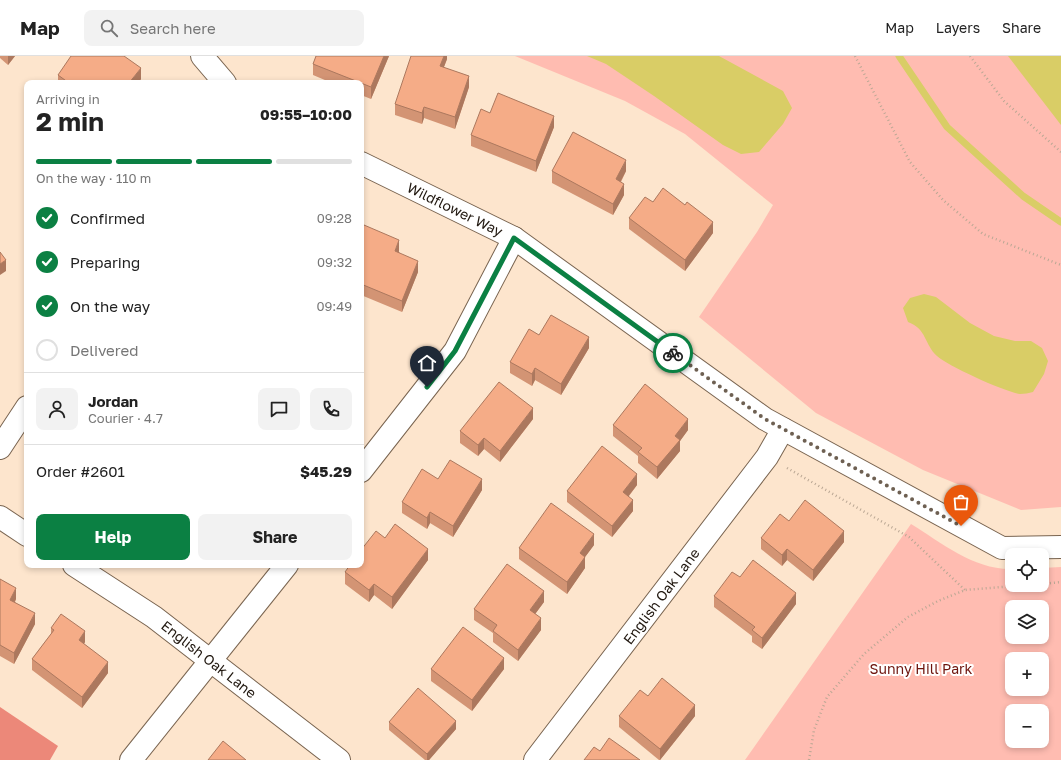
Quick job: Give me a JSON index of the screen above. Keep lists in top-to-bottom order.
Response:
{
  "streets": {
    "street": ["Wildflower Way", "English Oak Lane"]
  },
  "crossings": [
    ["Wildflower Way", "English Oak Lane"]
  ],
  "parks": ["Sunny Hill Park"],
  "page": {
    "header": "Map",
    "search": "Search here",
    "nav": ["Map", "Layers", "Share"],
    "heading": ["2 min", "Arriving in", "09:55–10:00"],
    "panel": [
      "Jordan",
      "Courier · 4.7",
      "Order #2601",
      "$45.29"
    ],
    "bar": "On the way · 110 m",
    "list": [
      ["Confirmed", "09:28"],
      ["Preparing", "09:32"],
      ["On the way", "09:49"],
      "Delivered"
    ],
    "buttons": ["Help", "Share"],
    "map_buttons": ["+", "−"]
  }
}
